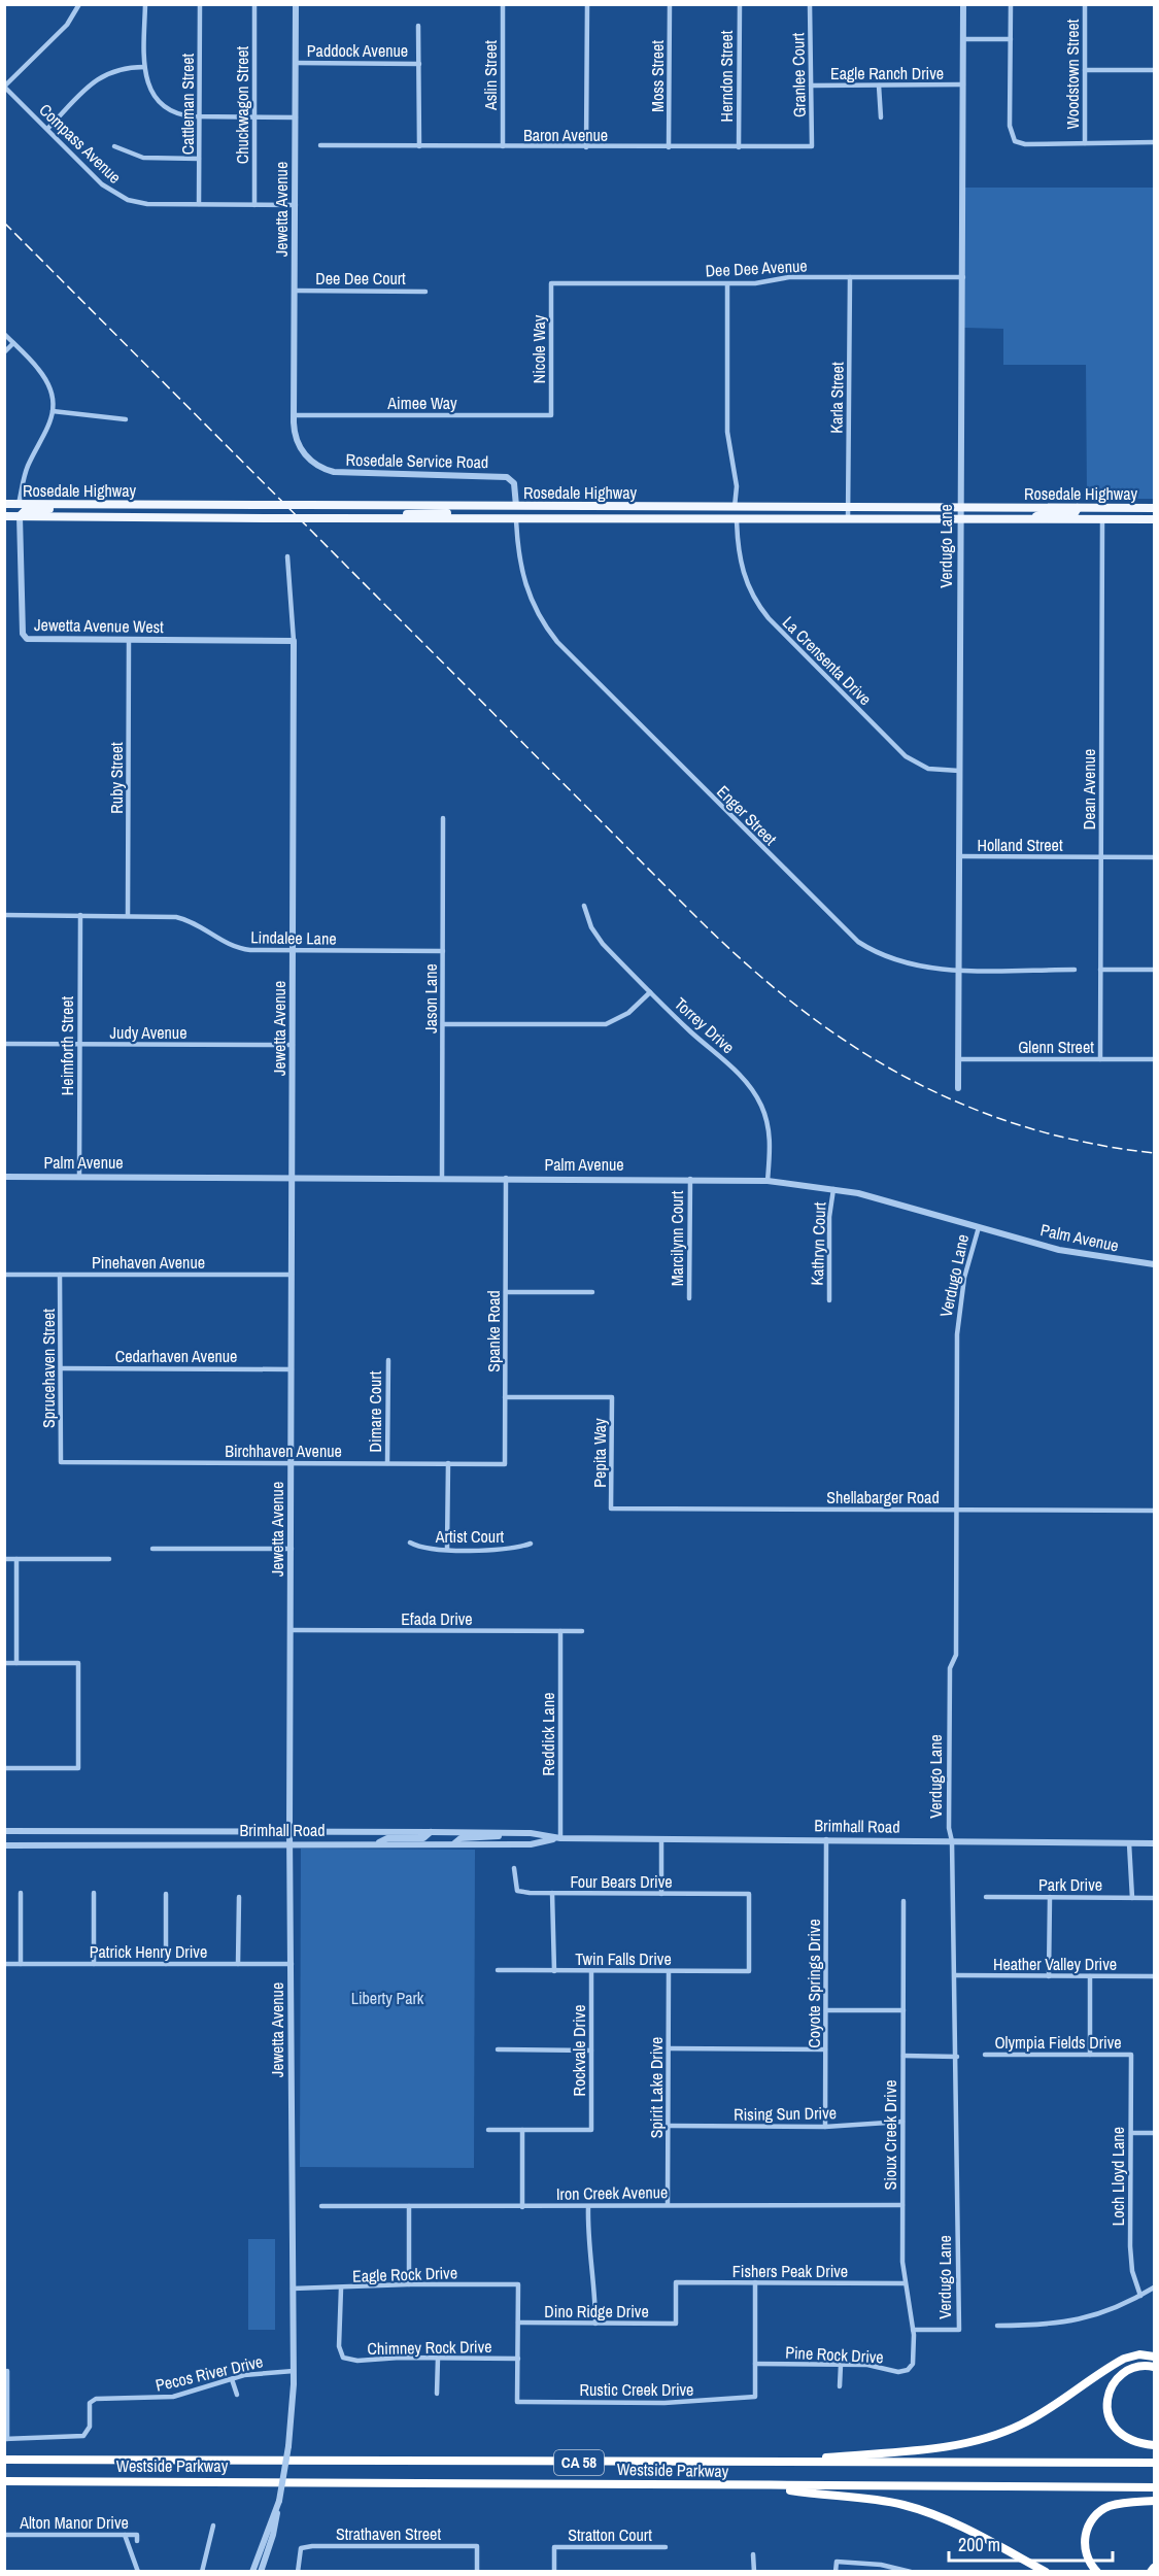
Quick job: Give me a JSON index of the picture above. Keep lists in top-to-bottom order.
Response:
{
  "streets": {
    "highway": ["CA 58", "Westside Parkway"],
    "main road": ["Rosedale Highway"],
    "street": [
      "Paddock Avenue",
      "Eagle Ranch Drive",
      "Woodstown Street",
      "Aslin Street",
      "Granlee Court",
      "Moss Street",
      "Herndon Street",
      "Cattleman Street",
      "Chuckwagon Street",
      "Baron Avenue",
      "Compass Avenue",
      "Jewetta Avenue",
      "Dee Dee Avenue",
      "Dee Dee Court",
      "Nicole Way",
      "Karla Street",
      "Aimee Way",
      "Rosedale Service Road",
      "Verdugo Lane",
      "Jewetta Avenue West",
      "La Crensenta Drive",
      "Ruby Street",
      "Dean Avenue",
      "Enger Street",
      "Holland Street",
      "Lindalee Lane",
      "Jason Lane",
      "Torrey Drive",
      "Judy Avenue",
      "Heimforth Street",
      "Glenn Street",
      "Palm Avenue",
      "Marcilynn Court",
      "Kathryn Court",
      "Pinehaven Avenue",
      "Spanke Road",
      "Cedarhaven Avenue",
      "Sprucehaven Street",
      "Dimare Court",
      "Birchhaven Avenue",
      "Pepita Way",
      "Shellabarger Road",
      "Artist Court",
      "Efada Drive",
      "Reddick Lane",
      "Brimhall Road",
      "Four Bears Drive",
      "Park Drive",
      "Patrick Henry Drive",
      "Twin Falls Drive",
      "Heather Valley Drive",
      "Coyote Springs Drive",
      "Olympia Fields Drive",
      "Rockvale Drive",
      "Spirit Lake Drive",
      "Rising Sun Drive",
      "Sioux Creek Drive",
      "Loch Lloyd Lane",
      "Iron Creek Avenue",
      "Fishers Peak Drive",
      "Eagle Rock Drive",
      "Dino Ridge Drive",
      "Chimney Rock Drive",
      "Pine Rock Drive",
      "Pecos River Drive",
      "Rustic Creek Drive",
      "Alton Manor Drive",
      "Strathaven Street",
      "Stratton Court"
    ]
  },
  "crossings": [
    ["Paddock Avenue", "Jewetta Avenue"],
    ["Eagle Ranch Drive", "Granlee Court"],
    ["Eagle Ranch Drive", "Verdugo Lane"],
    ["Aslin Street", "Baron Avenue"],
    ["Granlee Court", "Baron Avenue"],
    ["Moss Street", "Baron Avenue"],
    ["Herndon Street", "Baron Avenue"],
    ["Cattleman Street", "Compass Avenue"],
    ["Chuckwagon Street", "Compass Avenue"],
    ["Compass Avenue", "Jewetta Avenue"],
    ["Jewetta Avenue", "Dee Dee Court"],
    ["Jewetta Avenue", "Aimee Way"],
    ["Jewetta Avenue", "Rosedale Service Road"],
    ["Jewetta Avenue", "Jewetta Avenue West"],
    ["Jewetta Avenue", "Lindalee Lane"],
    ["Jewetta Avenue", "Judy Avenue"],
    ["Jewetta Avenue", "Palm Avenue"],
    ["Jewetta Avenue", "Pinehaven Avenue"],
    ["Jewetta Avenue", "Cedarhaven Avenue"],
    ["Jewetta Avenue", "Birchhaven Avenue"],
    ["Jewetta Avenue", "Efada Drive"],
    ["Jewetta Avenue", "Brimhall Road"],
    ["Jewetta Avenue", "Patrick Henry Drive"],
    ["Jewetta Avenue", "Eagle Rock Drive"],
    ["Jewetta Avenue", "Pecos River Drive"],
    ["Dee Dee Avenue", "Nicole Way"],
    ["Dee Dee Avenue", "Karla Street"],
    ["Dee Dee Avenue", "Verdugo Lane"],
    ["Nicole Way", "Aimee Way"],
    ["Karla Street", "Rosedale Highway"],
    ["Aimee Way", "Rosedale Service Road"],
    ["Rosedale Service Road", "Rosedale Highway"],
    ["Rosedale Highway", "Verdugo Lane"],
    ["Rosedale Highway", "Jewetta Avenue West"],
    ["Rosedale Highway", "La Crensenta Drive"],
    ["Rosedale Highway", "Dean Avenue"],
    ["Rosedale Highway", "Enger Street"],
    ["Verdugo Lane", "La Crensenta Drive"],
    ["Verdugo Lane", "Enger Street"],
    ["Verdugo Lane", "Holland Street"],
    ["Verdugo Lane", "Glenn Street"],
    ["Verdugo Lane", "Palm Avenue"],
    ["Verdugo Lane", "Shellabarger Road"],
    ["Verdugo Lane", "Brimhall Road"],
    ["Verdugo Lane", "Heather Valley Drive"],
    ["Verdugo Lane", "Sioux Creek Drive"],
    ["Jewetta Avenue West", "Ruby Street"],
    ["Ruby Street", "Lindalee Lane"],
    ["Dean Avenue", "Holland Street"],
    ["Dean Avenue", "Glenn Street"],
    ["Lindalee Lane", "Jason Lane"],
    ["Lindalee Lane", "Heimforth Street"],
    ["Jason Lane", "Palm Avenue"],
    ["Torrey Drive", "Palm Avenue"],
    ["Judy Avenue", "Heimforth Street"],
    ["Heimforth Street", "Palm Avenue"],
    ["Palm Avenue", "Marcilynn Court"],
    ["Palm Avenue", "Kathryn Court"],
    ["Palm Avenue", "Spanke Road"],
    ["Pinehaven Avenue", "Sprucehaven Street"],
    ["Spanke Road", "Birchhaven Avenue"],
    ["Spanke Road", "Pepita Way"],
    ["Cedarhaven Avenue", "Sprucehaven Street"],
    ["Sprucehaven Street", "Birchhaven Avenue"],
    ["Dimare Court", "Birchhaven Avenue"],
    ["Pepita Way", "Shellabarger Road"],
    ["Efada Drive", "Reddick Lane"],
    ["Reddick Lane", "Brimhall Road"],
    ["Brimhall Road", "Coyote Springs Drive"],
    ["Four Bears Drive", "Twin Falls Drive"],
    ["Twin Falls Drive", "Rockvale Drive"],
    ["Twin Falls Drive", "Spirit Lake Drive"],
    ["Coyote Springs Drive", "Rising Sun Drive"],
    ["Olympia Fields Drive", "Loch Lloyd Lane"],
    ["Spirit Lake Drive", "Rising Sun Drive"],
    ["Spirit Lake Drive", "Iron Creek Avenue"],
    ["Rising Sun Drive", "Sioux Creek Drive"],
    ["Sioux Creek Drive", "Iron Creek Avenue"],
    ["Sioux Creek Drive", "Fishers Peak Drive"],
    ["Sioux Creek Drive", "Pine Rock Drive"],
    ["Fishers Peak Drive", "Dino Ridge Drive"],
    ["Eagle Rock Drive", "Dino Ridge Drive"],
    ["Eagle Rock Drive", "Chimney Rock Drive"],
    ["Chimney Rock Drive", "Rustic Creek Drive"],
    ["Pine Rock Drive", "Rustic Creek Drive"]
  ],
  "parks": ["Liberty Park"],
  "scale_bar": "200 m"
}
